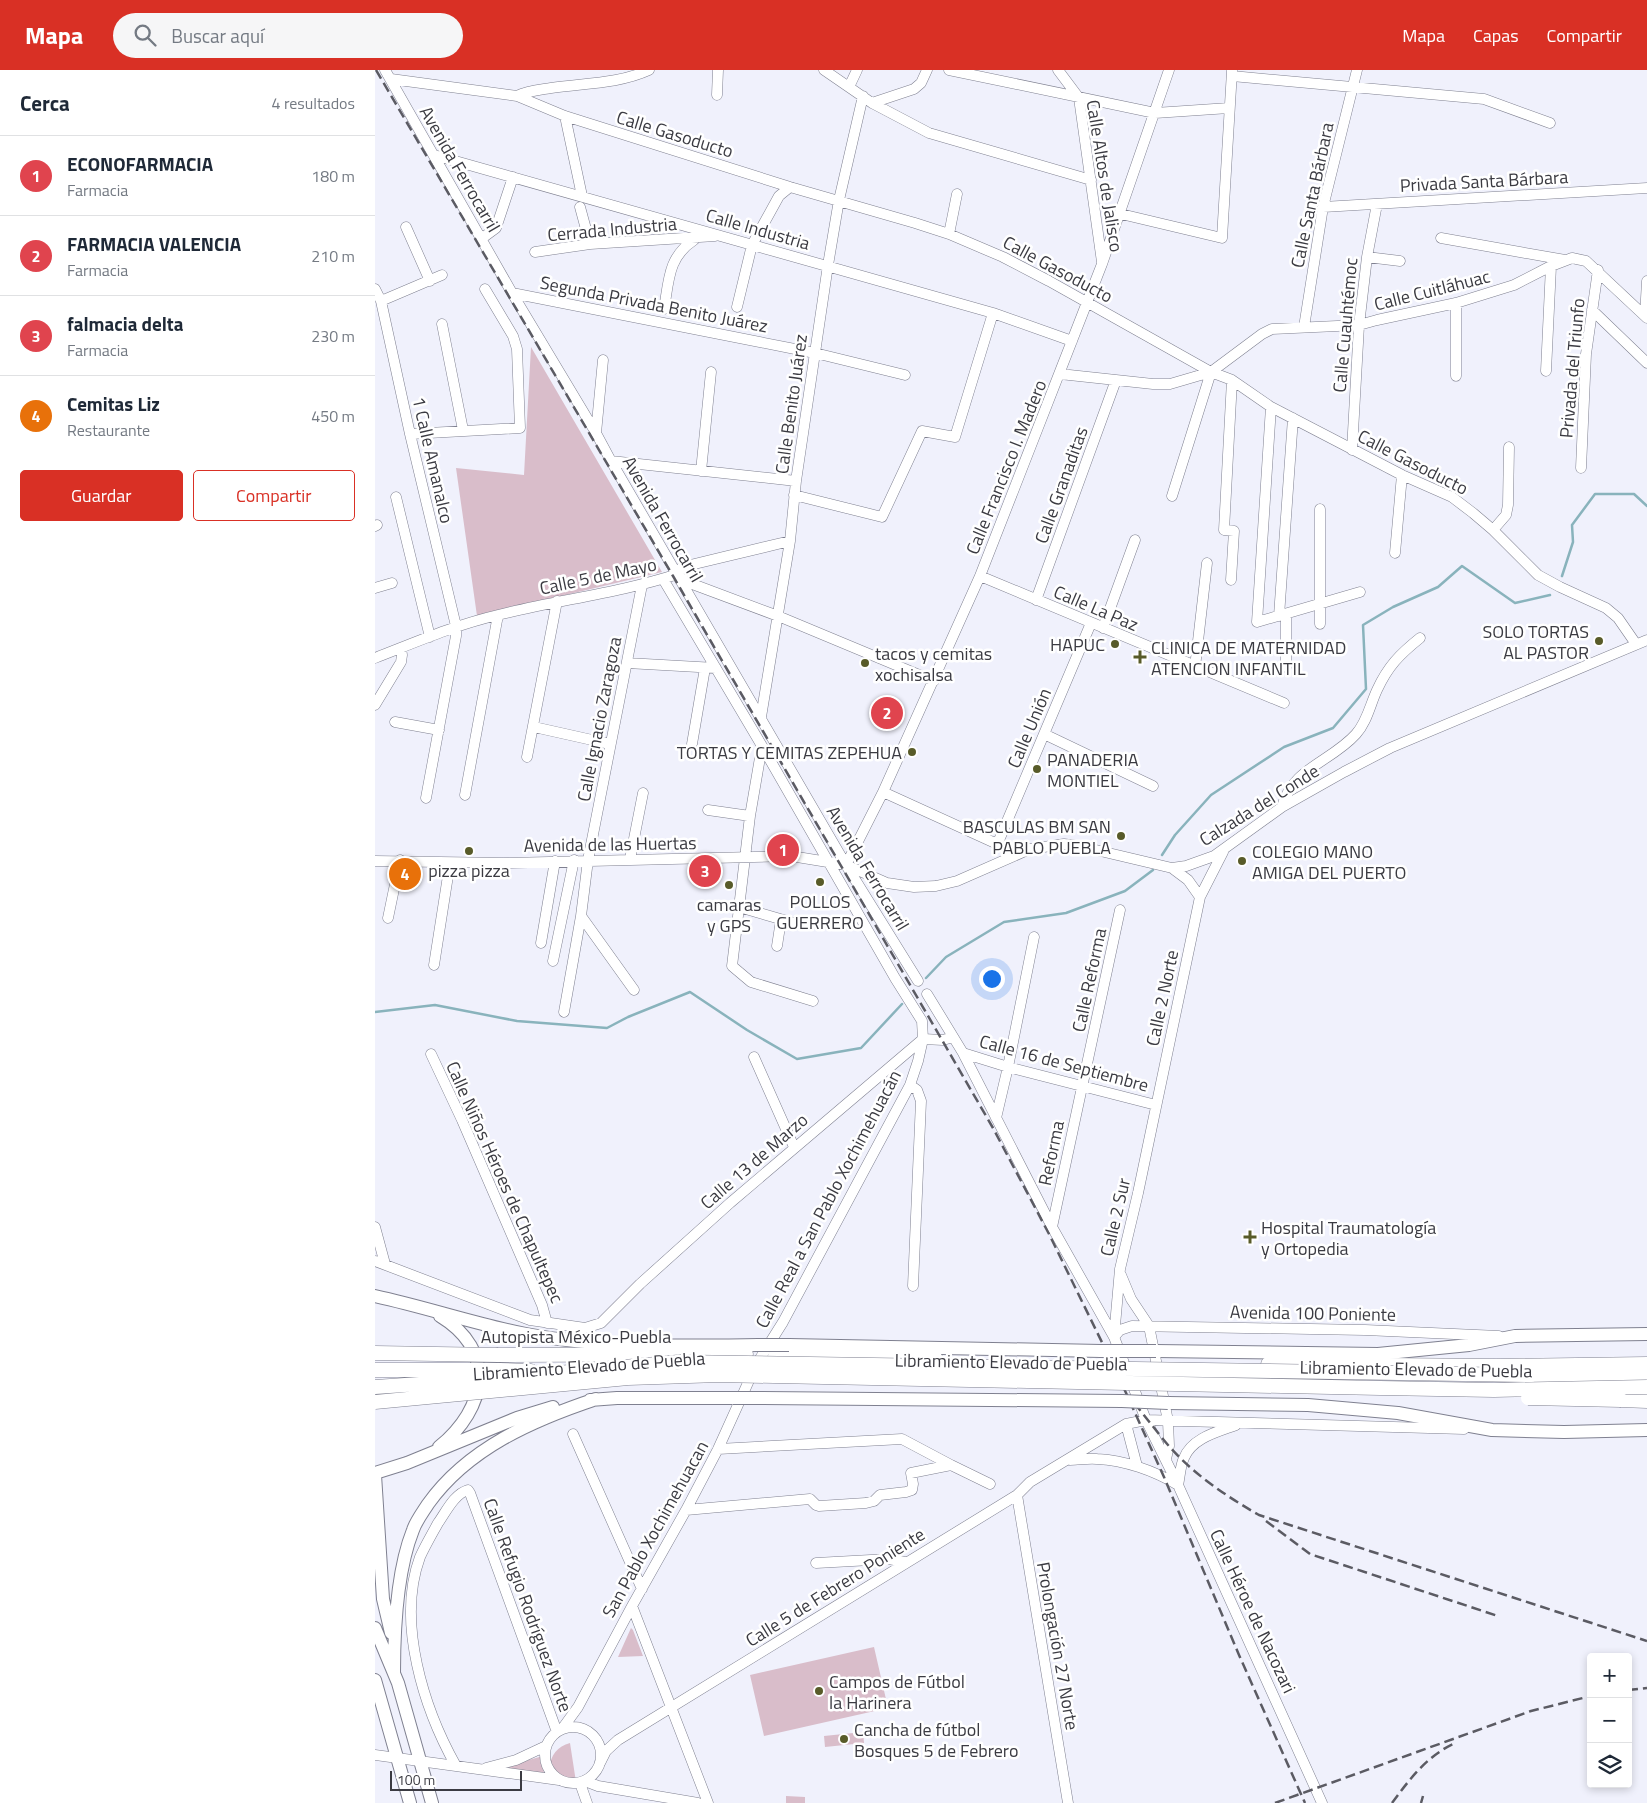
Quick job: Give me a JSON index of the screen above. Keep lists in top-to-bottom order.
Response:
{
  "streets": {
    "highway": ["Autopista México-Puebla", "Libramiento Elevado de Puebla"],
    "street": [
      "Calle Gasoducto",
      "Avenida Ferrocarril",
      "Calle Altos de Jalisco",
      "Privada Santa Bárbara",
      "Calle Santa Bárbara",
      "Cerrada Industria",
      "Calle Industria",
      "Calle Cuitláhuac",
      "Segunda Privada Benito Juárez",
      "Calle Cuauhtémoc",
      "Privada del Triunfo",
      "Calle Benito Juárez",
      "1 Calle Amanalco",
      "Calle Francisco I. Madero",
      "Calle Granaditas",
      "Calle 5 de Mayo",
      "Calle La Paz",
      "Calle Ignacio Zaragoza",
      "Calle Unión",
      "Calzada del Conde",
      "Avenida de las Huertas",
      "Calle Reforma",
      "Calle 2 Norte",
      "Calle 16 de Septiembre",
      "Reforma",
      "Calle 13 de Marzo",
      "Calle Niños Héroes de Chapultepec",
      "Calle Real a San Pablo Xochimehuacán",
      "Calle 2 Sur",
      "Avenida 100 Poniente",
      "San Pablo Xochimehuacan",
      "Calle 5 de Febrero Poniente",
      "Calle Refugio Rodríguez Norte",
      "Calle Héroe de Nacozari",
      "Prolongación 27 Norte"
    ]
  },
  "crossings": [
    ["Calle Gasoducto", "Avenida Ferrocarril"],
    ["Calle Gasoducto", "Calle Cuitláhuac"],
    ["Calle Gasoducto", "Calle Cuauhtémoc"],
    ["Calle Gasoducto", "Calle Benito Juárez"],
    ["Calle Gasoducto", "Calle Francisco I. Madero"],
    ["Calle Gasoducto", "Calzada del Conde"],
    ["Avenida Ferrocarril", "Calle Industria"],
    ["Avenida Ferrocarril", "Segunda Privada Benito Juárez"],
    ["Avenida Ferrocarril", "Calle Benito Juárez"],
    ["Avenida Ferrocarril", "Calle Francisco I. Madero"],
    ["Avenida Ferrocarril", "Calle 5 de Mayo"],
    ["Avenida Ferrocarril", "Calzada del Conde"],
    ["Avenida Ferrocarril", "Avenida de las Huertas"],
    ["Calle Altos de Jalisco", "Calle Francisco I. Madero"],
    ["Privada Santa Bárbara", "Calle Santa Bárbara"],
    ["Privada Santa Bárbara", "Calle Cuauhtémoc"],
    ["Calle Santa Bárbara", "Calle Cuitláhuac"],
    ["Cerrada Industria", "Calle Industria"],
    ["Calle Industria", "Calle Benito Juárez"],
    ["Calle Industria", "Calle Francisco I. Madero"],
    ["Calle Cuitláhuac", "Calle Cuauhtémoc"],
    ["Calle Cuitláhuac", "Privada del Triunfo"],
    ["Segunda Privada Benito Juárez", "Calle Benito Juárez"],
    ["Calle Benito Juárez", "Calle 5 de Mayo"],
    ["1 Calle Amanalco", "Calle 5 de Mayo"],
    ["Calle Francisco I. Madero", "Calle 5 de Mayo"],
    ["Calle Francisco I. Madero", "Calle La Paz"],
    ["Calle Francisco I. Madero", "Calzada del Conde"],
    ["Calle Francisco I. Madero", "Avenida de las Huertas"],
    ["Calle Granaditas", "Calle La Paz"],
    ["Calle 5 de Mayo", "Calle Ignacio Zaragoza"],
    ["Calle 5 de Mayo", "Calle Real a San Pablo Xochimehuacán"],
    ["Calle La Paz", "Calle Unión"],
    ["Calle Ignacio Zaragoza", "Avenida de las Huertas"],
    ["Calzada del Conde", "Avenida de las Huertas"],
    ["Calzada del Conde", "Calle 2 Norte"],
    ["Avenida de las Huertas", "Calle Real a San Pablo Xochimehuacán"],
    ["Calle Reforma", "Calle 16 de Septiembre"],
    ["Calle Reforma", "Reforma"],
    ["Calle 2 Norte", "Calle 16 de Septiembre"],
    ["Calle 2 Norte", "Calle 2 Sur"],
    ["Calle 16 de Septiembre", "Reforma"],
    ["Calle 16 de Septiembre", "Calle 2 Sur"],
    ["Calle 13 de Marzo", "Calle Niños Héroes de Chapultepec"],
    ["Calle 13 de Marzo", "Calle Real a San Pablo Xochimehuacán"],
    ["Calle Real a San Pablo Xochimehuacán", "San Pablo Xochimehuacan"],
    ["Calle 2 Sur", "Avenida 100 Poniente"],
    ["Calle 2 Sur", "Calle Héroe de Nacozari"],
    ["Avenida 100 Poniente", "Calle Héroe de Nacozari"],
    ["San Pablo Xochimehuacan", "Calle 5 de Febrero Poniente"],
    ["San Pablo Xochimehuacan", "Calle Refugio Rodríguez Norte"],
    ["Calle 5 de Febrero Poniente", "Calle Refugio Rodríguez Norte"],
    ["Calle 5 de Febrero Poniente", "Calle Héroe de Nacozari"],
    ["Calle 5 de Febrero Poniente", "Prolongación 27 Norte"]
  ],
  "places": {
    "other": [
      "SOLO TORTAS AL PASTOR",
      "HAPUC",
      "tacos y cemitas xochisalsa",
      "TORTAS Y CEMITAS ZEPEHUA",
      "PANADERIA MONTIEL",
      "BASCULAS BM SAN PABLO PUEBLA",
      "pizza pizza",
      "COLEGIO MANO AMIGA DEL PUERTO",
      "POLLOS GUERRERO",
      "camaras y GPS",
      "Campos de Fútbol la Harinera",
      "Cancha de fútbol Bosques 5 de Febrero"
    ],
    "health": ["CLINICA DE MATERNIDAD ATENCION INFANTIL", "Hospital Traumatología y Ortopedia"]
  },
  "scale_bar": "100 m",
  "page": {
    "header": "Mapa",
    "search": "Buscar aquí",
    "nav": ["Mapa", "Capas", "Compartir"],
    "heading": ["Cerca", "4 resultados"],
    "list": [
      {
        "mark": "1",
        "name": "ECONOFARMACIA",
        "note": "Farmacia",
        "value": "180 m"
      },
      {
        "mark": "2",
        "name": "FARMACIA VALENCIA",
        "note": "Farmacia",
        "value": "210 m"
      },
      {
        "mark": "3",
        "name": "falmacia delta",
        "note": "Farmacia",
        "value": "230 m"
      },
      {
        "mark": "4",
        "name": "Cemitas Liz",
        "note": "Restaurante",
        "value": "450 m"
      }
    ],
    "buttons": ["Guardar", "Compartir"],
    "pins": [
      "2",
      "1",
      "3",
      "4"
    ],
    "map_buttons": ["+", "−"],
    "scale": "100 m"
  }
}
